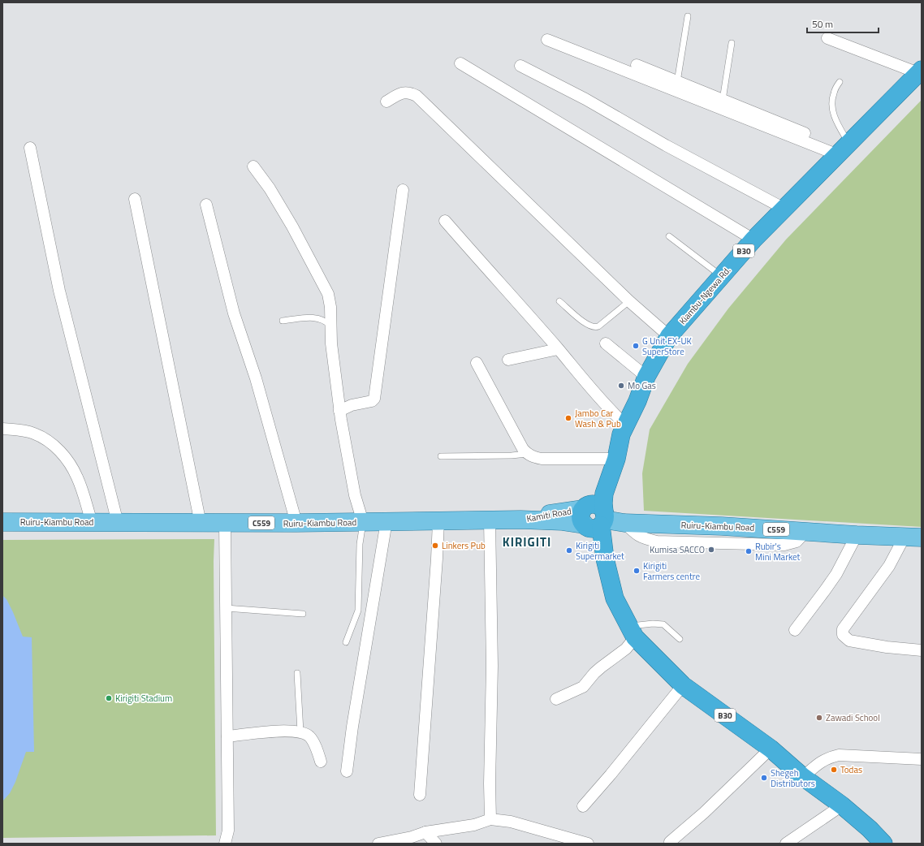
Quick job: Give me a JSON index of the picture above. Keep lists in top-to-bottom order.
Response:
{
  "streets": {
    "highway": ["B30", "Kiambu-Ngewa Rd."],
    "main road": ["Kamiti Road", "Ruiru-Kiambu Road", "C559"]
  },
  "crossings": [
    ["B30", "Kiambu-Ngewa Rd."],
    ["B30", "Kamiti Road"],
    ["Kamiti Road", "Ruiru-Kiambu Road"]
  ],
  "districts": ["KIRIGITI"],
  "places": [
    "G Unit EX-UK SuperStore",
    "Mo Gas",
    "Jambo Car Wash & Pub",
    "Linkers Pub",
    "Kumisa SACCO",
    "Kirigiti Supermarket",
    "Rubir's Mini Market",
    "Kirigiti Farmers centre",
    "Kirigiti Stadium",
    "Zawadi School",
    "Todas",
    "Shegeh Distributors"
  ],
  "scale_bar": "50 m"
}
